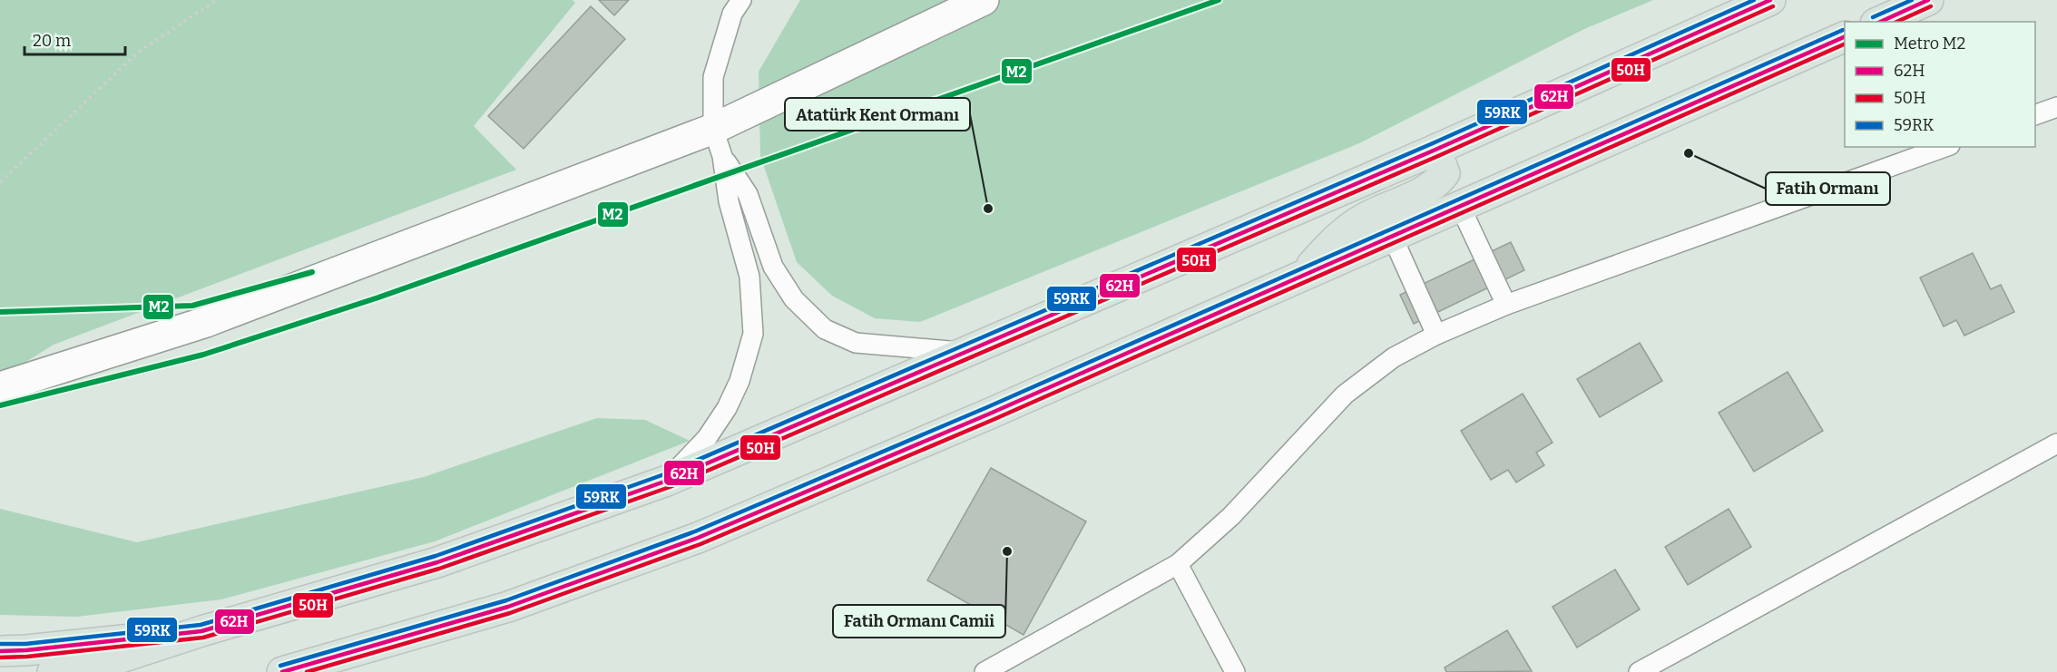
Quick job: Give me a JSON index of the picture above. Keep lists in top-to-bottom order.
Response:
{
  "places": ["Fatih Ormanı", "Atatürk Kent Ormanı", "Fatih Ormanı Camii"],
  "lines": [
    "metro line M2",
    "transit line 62H",
    "transit line 59RK",
    "transit line 50H"
  ],
  "legend": [
    "Metro M2",
    "62H",
    "50H",
    "59RK"
  ],
  "scale_bar": "20 m"
}
